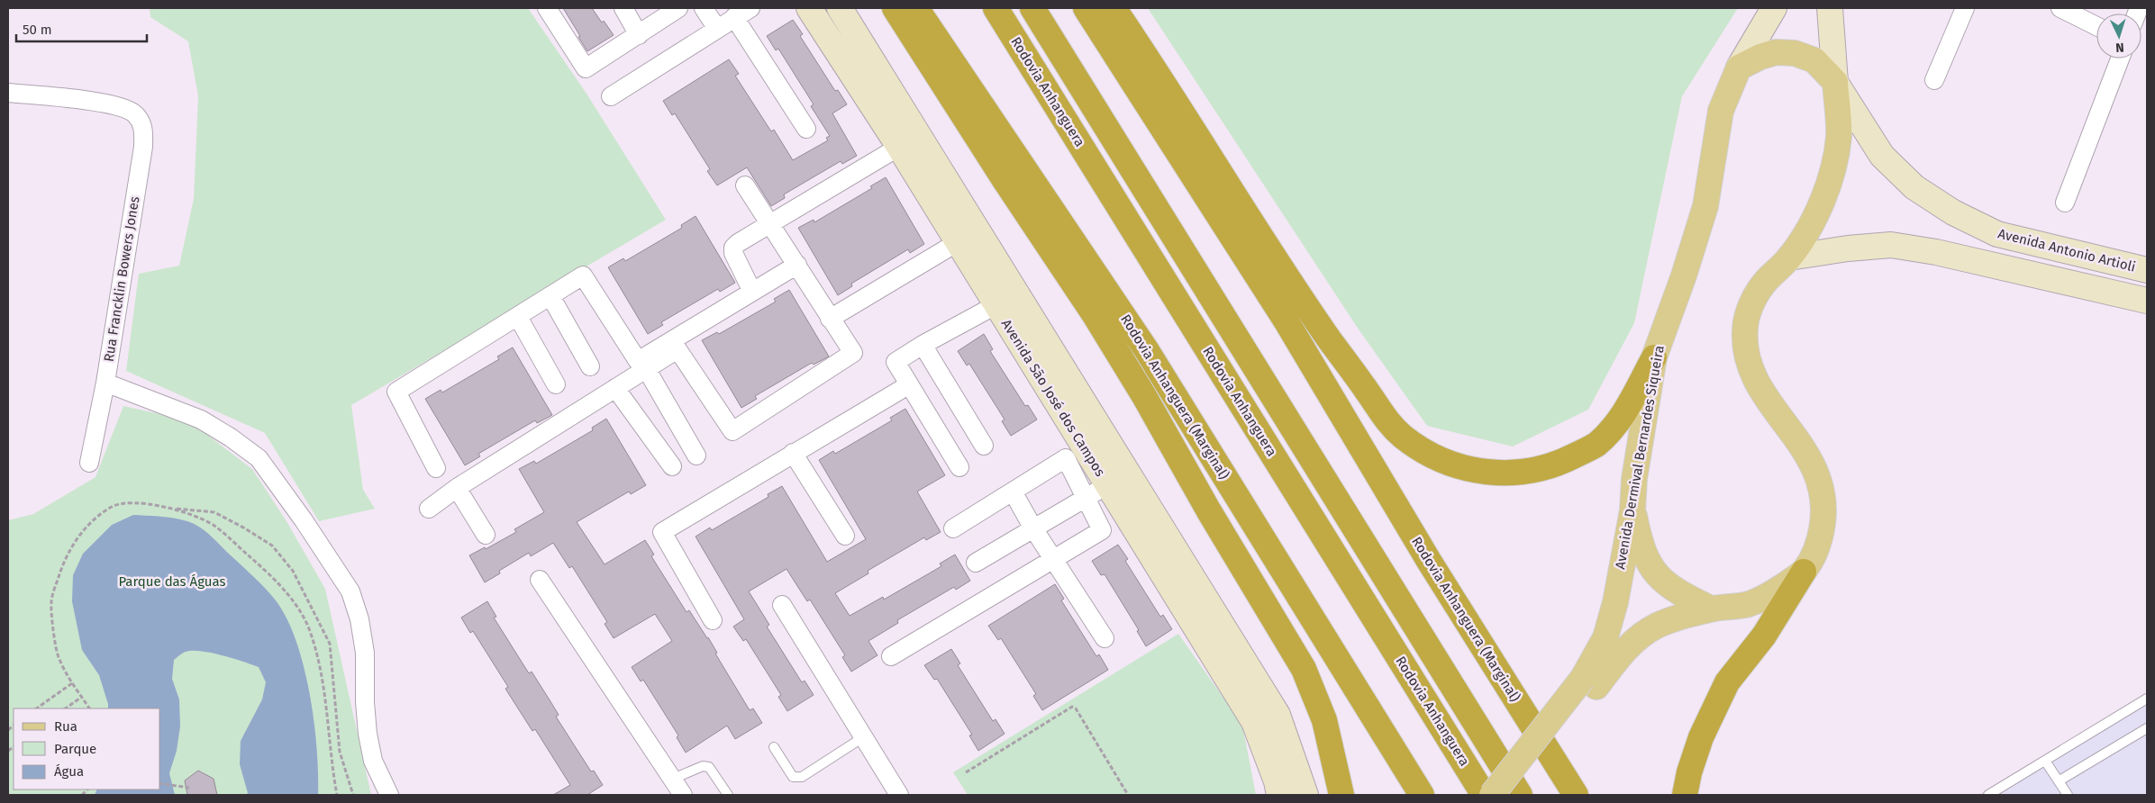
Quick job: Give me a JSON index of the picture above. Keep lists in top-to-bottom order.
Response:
{
  "streets": {
    "highway": ["Rodovia Anhanguera", "Rodovia Anhanguera (Marginal)"],
    "main road": ["Avenida Dermival Bernardes Siqueira"],
    "street": ["Avenida Antonio Artioli", "Rua Francklin Bowers Jones", "Avenida São José dos Campos"]
  },
  "parks": ["Parque das Águas"],
  "legend": ["Rua", "Parque", "Água"],
  "scale_bar": "50 m",
  "north": "bottom"
}
